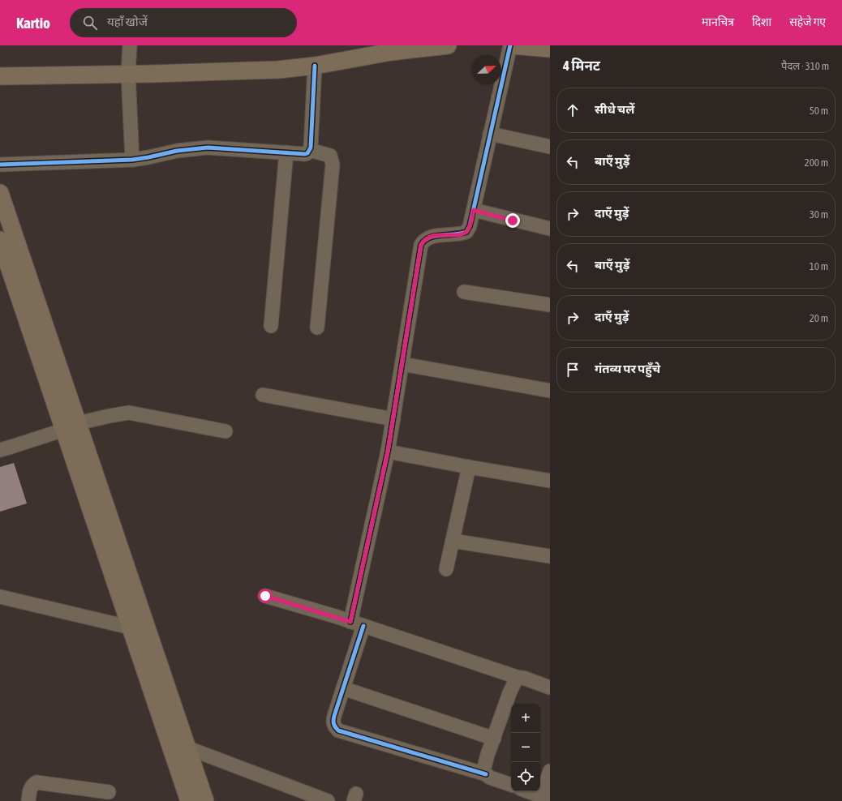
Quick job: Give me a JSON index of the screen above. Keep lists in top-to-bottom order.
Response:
{
  "north": "top right",
  "page": {
    "header": "Kartio",
    "search": "यहाँ खोजें",
    "nav": ["मानचित्र", "दिशा", "सहेजे गए"],
    "heading": ["4 मिनट", "पैदल · 310 m"],
    "list": [
      ["सीधे चलें", "50 m"],
      ["बाएँ मुड़ें", "200 m"],
      ["दाएँ मुड़ें", "30 m"],
      ["बाएँ मुड़ें", "10 m"],
      ["दाएँ मुड़ें", "20 m"],
      "गंतव्य पर पहुँचे"
    ],
    "map_buttons": ["+", "−"]
  }
}
